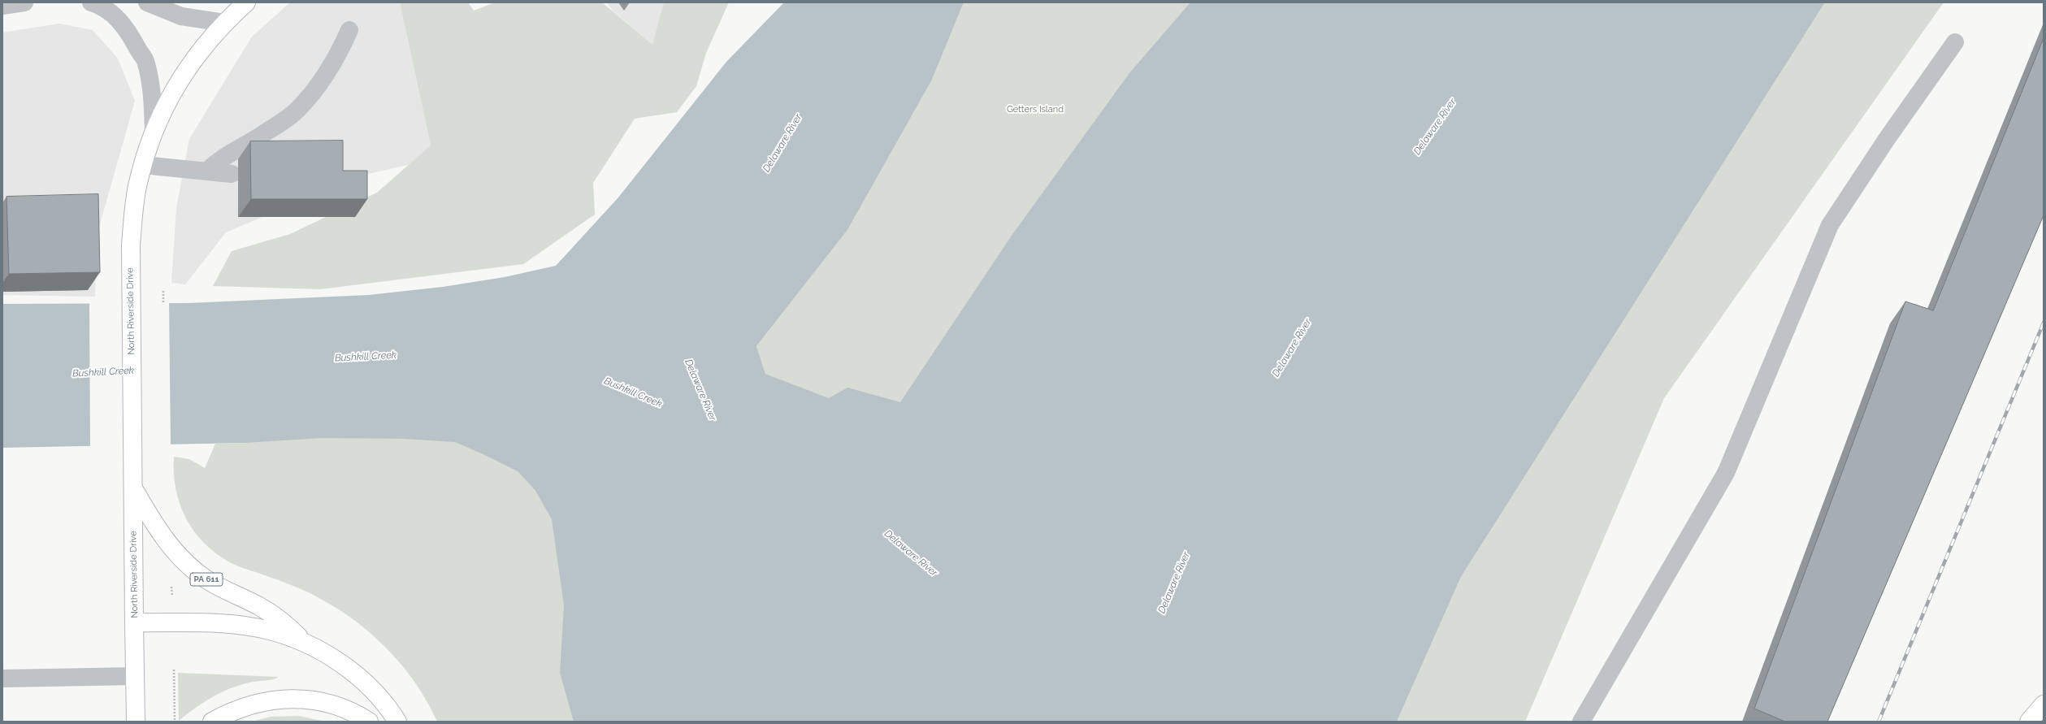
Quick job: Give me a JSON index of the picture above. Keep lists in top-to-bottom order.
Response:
{
  "streets": {
    "main road": ["North Riverside Drive", "PA 611"]
  },
  "crossings": [
    ["North Riverside Drive", "PA 611"]
  ],
  "water": ["Delaware River", "Bushkill Creek"],
  "parks": ["Getters Island"]
}
